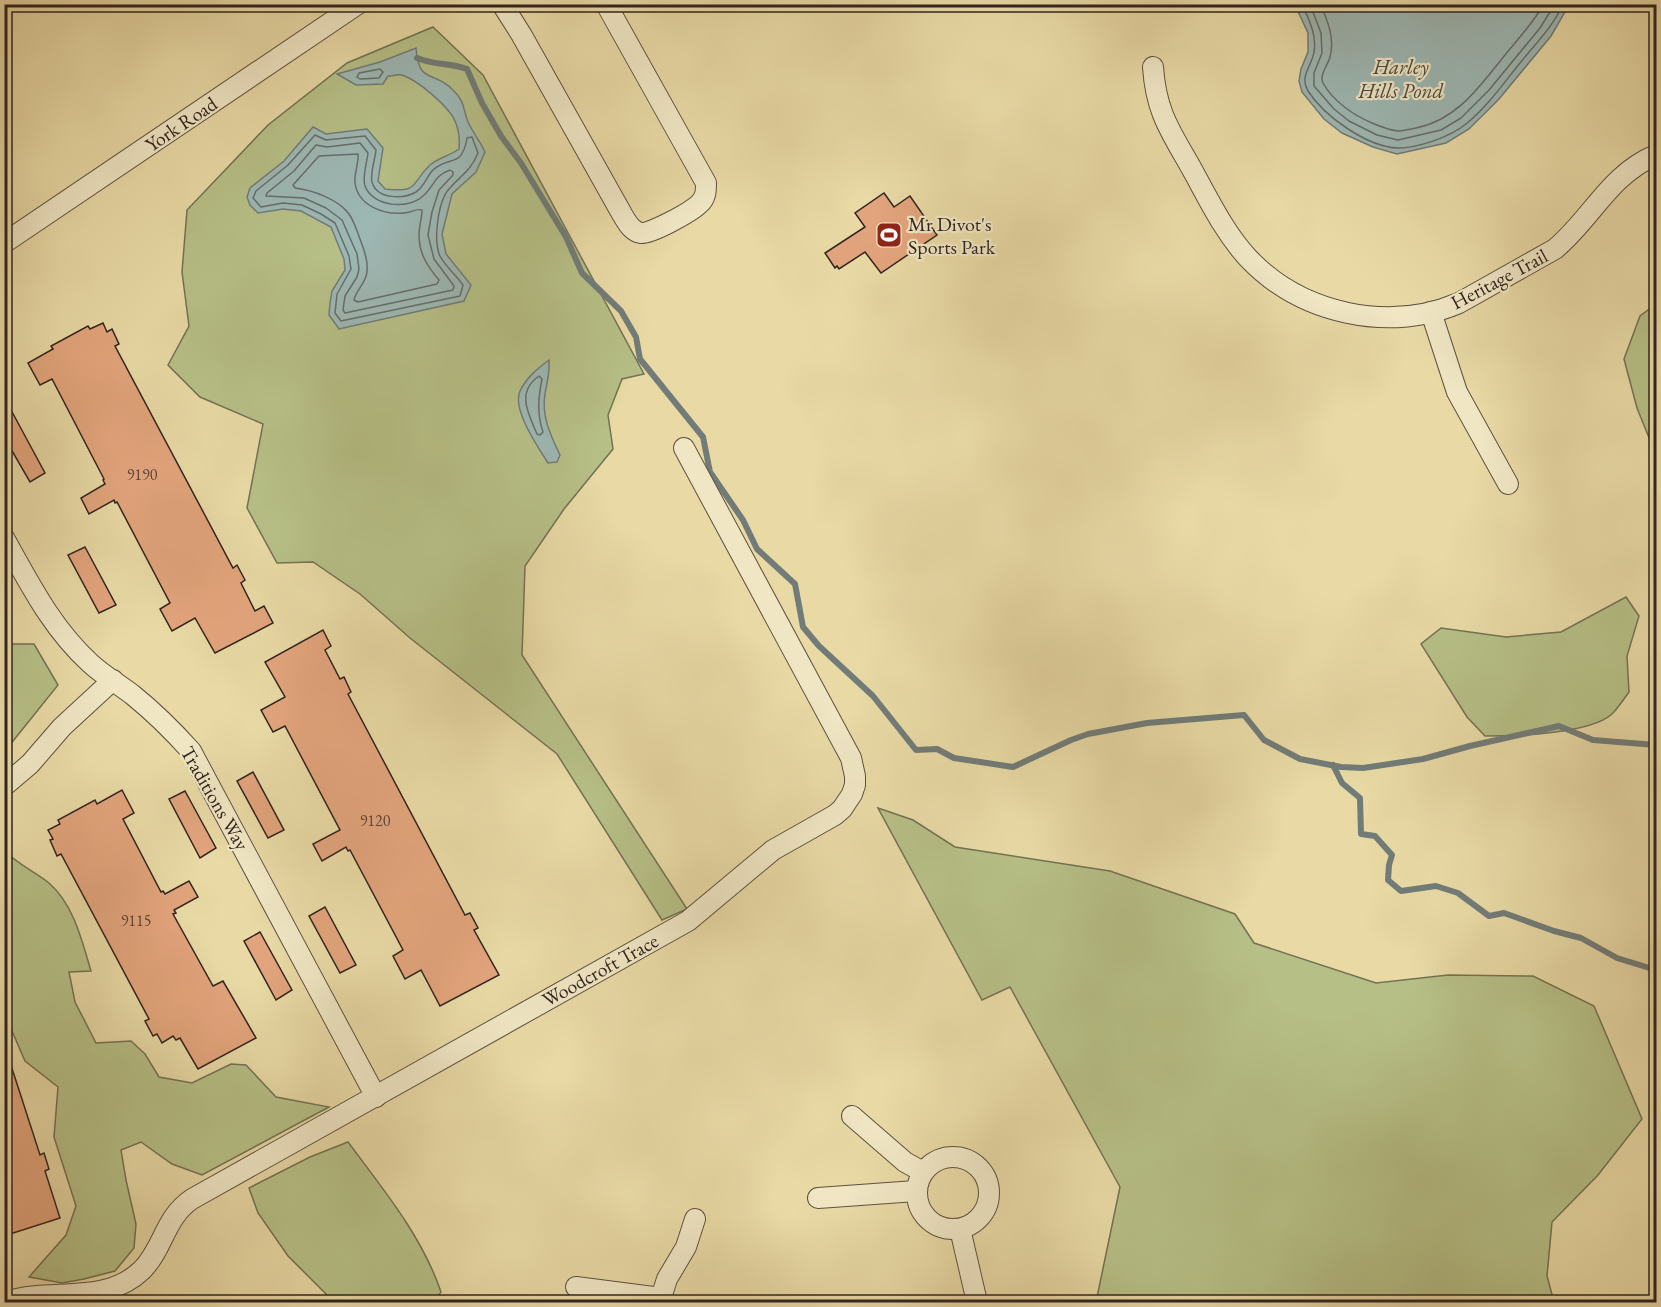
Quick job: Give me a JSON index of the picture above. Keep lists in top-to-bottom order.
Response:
{
  "streets": {
    "street": [
      "York Road",
      "Heritage Trail",
      "Traditions Way",
      "Woodcroft Trace"
    ]
  },
  "crossings": [
    ["Traditions Way", "Woodcroft Trace"]
  ],
  "water": ["Harley Hills Pond"],
  "places": {
    "sports": ["Mr Divot's Sports Park"]
  },
  "house_numbers": ["9190", "9120", "9115"]
}
